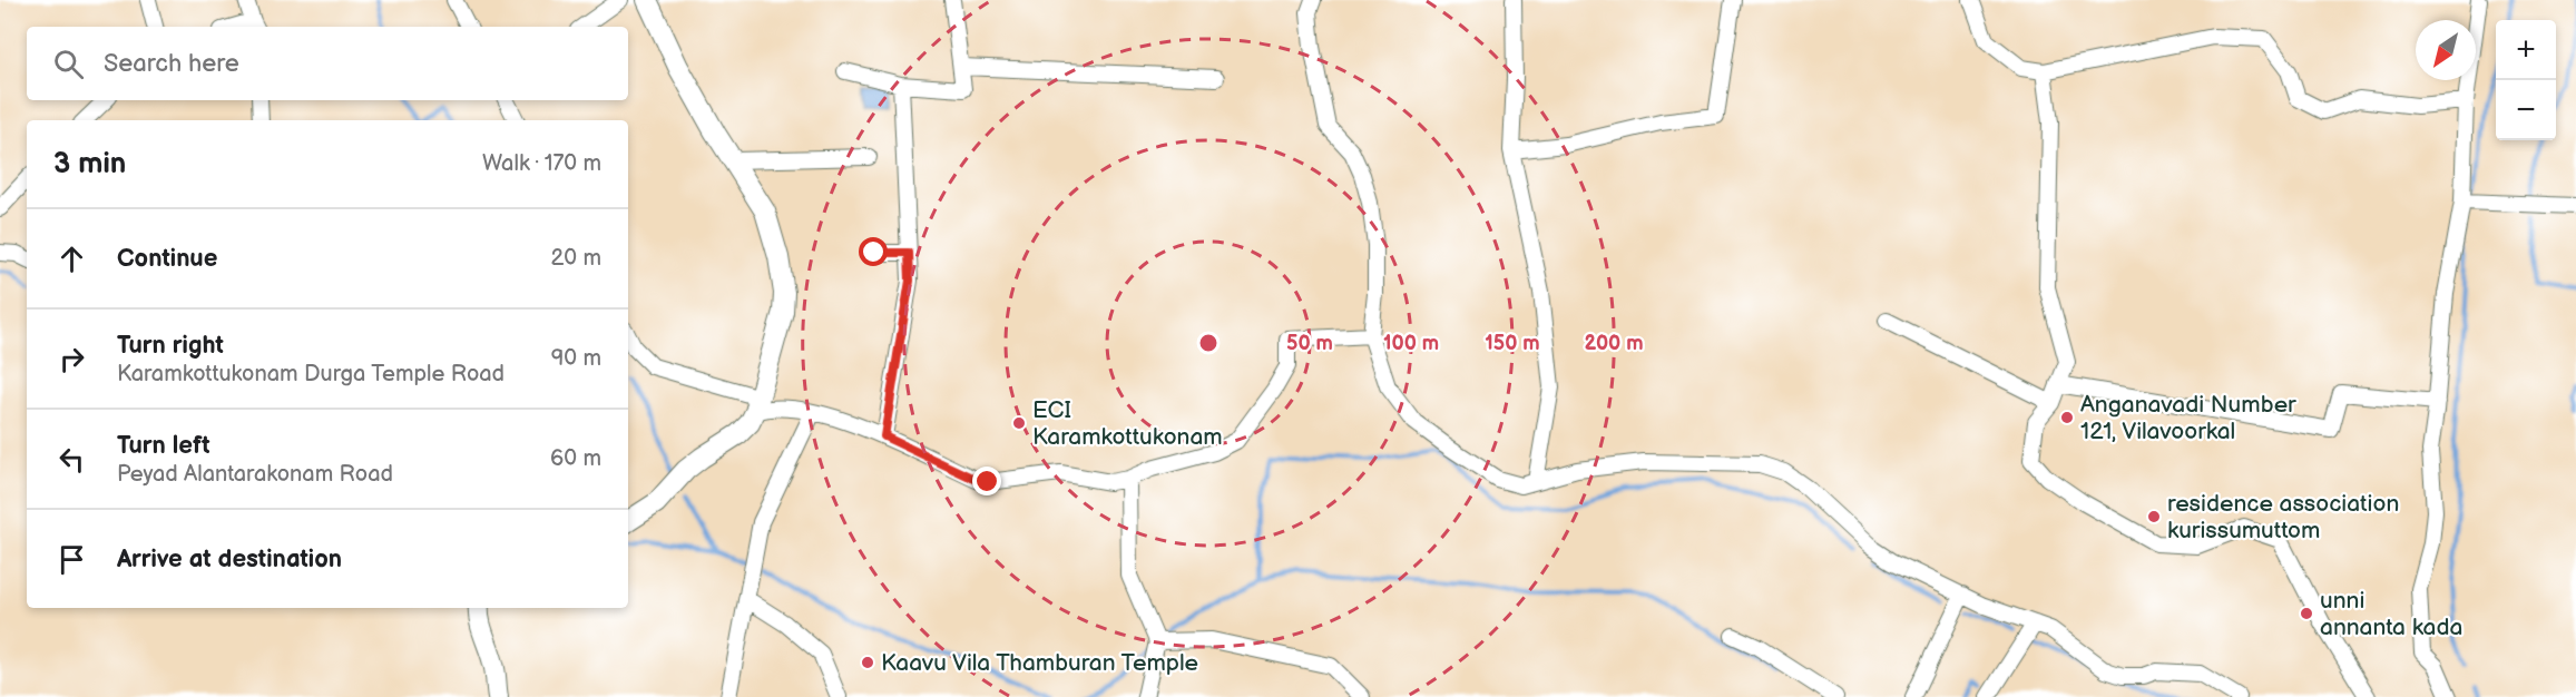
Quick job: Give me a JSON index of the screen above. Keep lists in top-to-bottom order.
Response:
{
  "places": [
    "Anganavadi Number 121, Vilavoorkal",
    "ECI Karamkottukonam",
    "residence association kurissumuttom",
    "unni annanta kada",
    "Kaavu Vila Thamburan Temple"
  ],
  "north": "bottom left",
  "page": {
    "map_buttons": ["+", "−"],
    "search": "Search here",
    "heading": ["3 min", "Walk · 170 m"],
    "list": [
      ["Continue", "20 m"],
      ["Turn right", "Karamkottukonam Durga Temple Road", "90 m"],
      ["Turn left", "Peyad Alantarakonam Road", "60 m"],
      "Arrive at destination"
    ]
  },
  "rings": [
    "50 m",
    "100 m",
    "150 m",
    "200 m"
  ]
}
